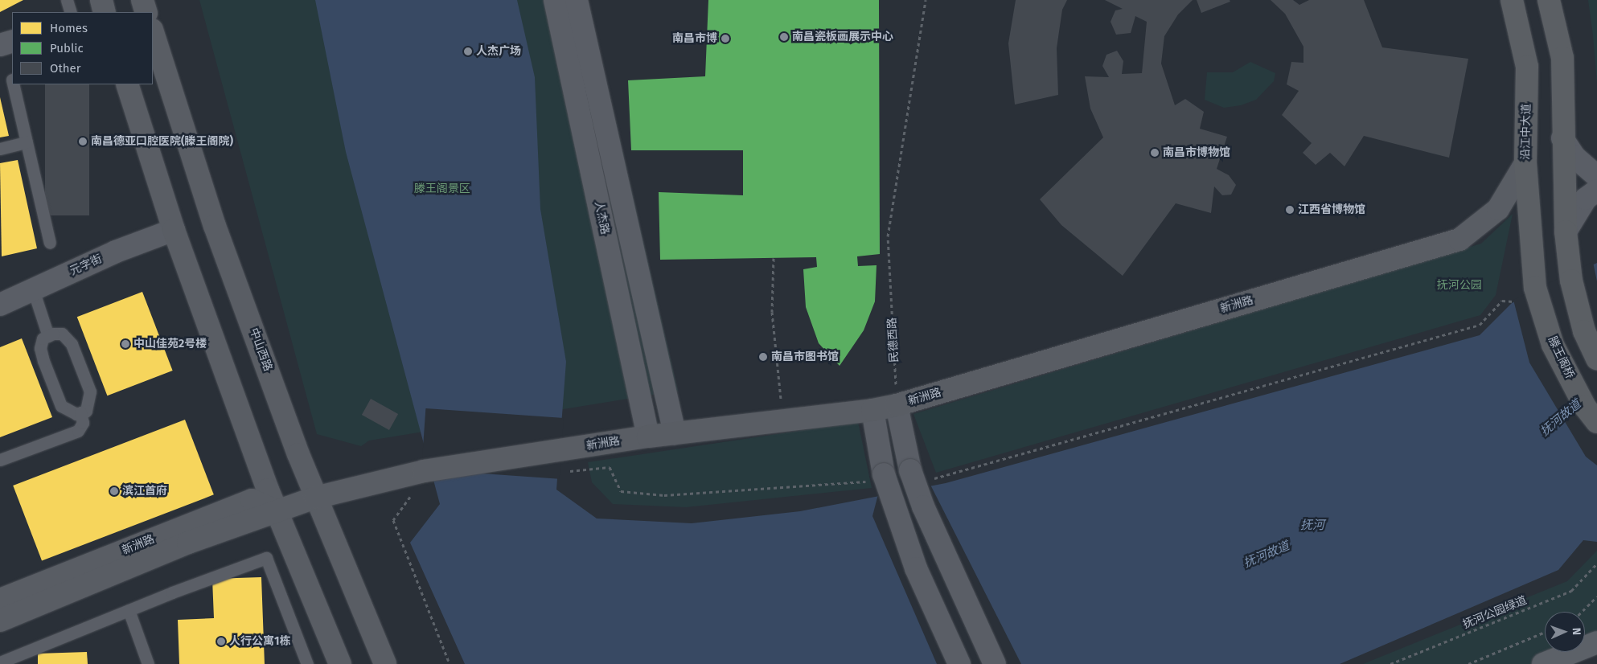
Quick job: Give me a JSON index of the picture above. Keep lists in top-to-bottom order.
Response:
{
  "streets": {
    "highway": ["沿江中大道", "滕王阁桥"],
    "main road": ["新洲路", "中山西路"],
    "street": ["人杰路", "元字街"],
    "path": ["民德西路", "抚河公园绿道"]
  },
  "crossings": [
    ["沿江中大道", "新洲路"],
    ["沿江中大道", "滕王阁桥"],
    ["人杰路", "新洲路"],
    ["新洲路", "民德西路"],
    ["新洲路", "中山西路"]
  ],
  "water": ["抚河故道", "抚河"],
  "parks": ["滕王阁景区", "抚河公园"],
  "places": [
    "南昌瓷板画展示中心",
    "南昌市博",
    "人杰广场",
    "南昌德亚口腔医院(滕王阁院)",
    "南昌市博物馆",
    "江西省博物馆",
    "中山佳苑2号楼",
    "南昌市图书馆",
    "滨江首府",
    "人行公寓1栋"
  ],
  "legend": ["Homes", "Public", "Other"],
  "north": "right"
}
